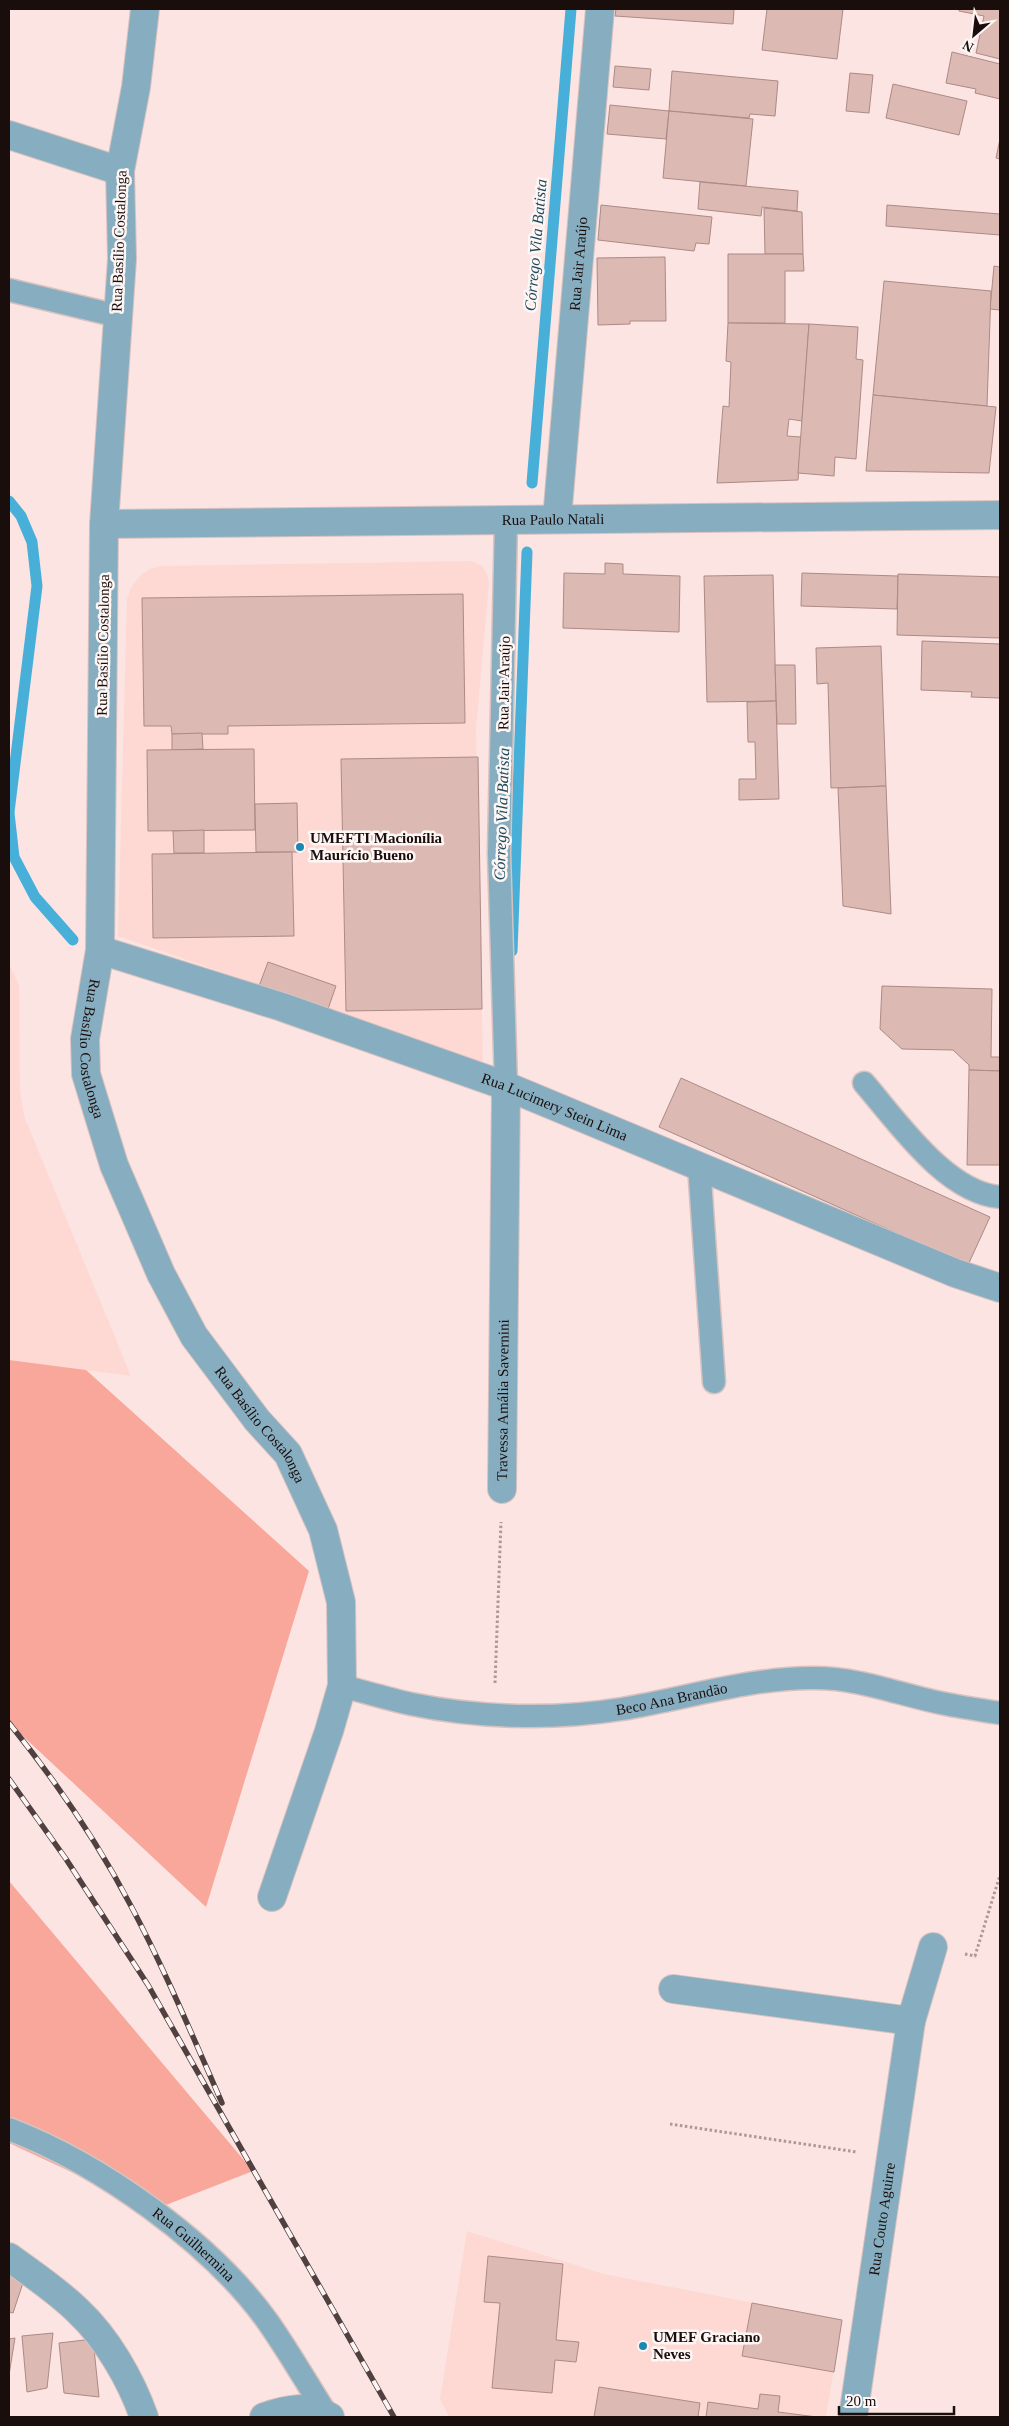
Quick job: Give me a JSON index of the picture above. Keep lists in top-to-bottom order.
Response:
{
  "streets": {
    "street": [
      "Rua Basílio Costalonga",
      "Rua Jair Araújo",
      "Rua Paulo Natali",
      "Rua Lucimery Stein Lima",
      "Travessa Amália Savernini",
      "Rua Couto Aguirre"
    ],
    "lane": ["Beco Ana Brandão", "Rua Guilhermina"]
  },
  "crossings": [
    ["Rua Basílio Costalonga", "Rua Paulo Natali"],
    ["Rua Basílio Costalonga", "Rua Lucimery Stein Lima"],
    ["Rua Basílio Costalonga", "Beco Ana Brandão"],
    ["Rua Jair Araújo", "Rua Paulo Natali"],
    ["Rua Jair Araújo", "Rua Lucimery Stein Lima"],
    ["Rua Jair Araújo", "Travessa Amália Savernini"],
    ["Rua Lucimery Stein Lima", "Travessa Amália Savernini"],
    ["Travessa Amália Savernini", "Beco Ana Brandão"]
  ],
  "water": ["Córrego Vila Batista"],
  "places": ["UMEFTI Macionília Maurício Bueno", "UMEF Graciano Neves"],
  "scale_bar": "20 m",
  "north": "bottom left"
}
